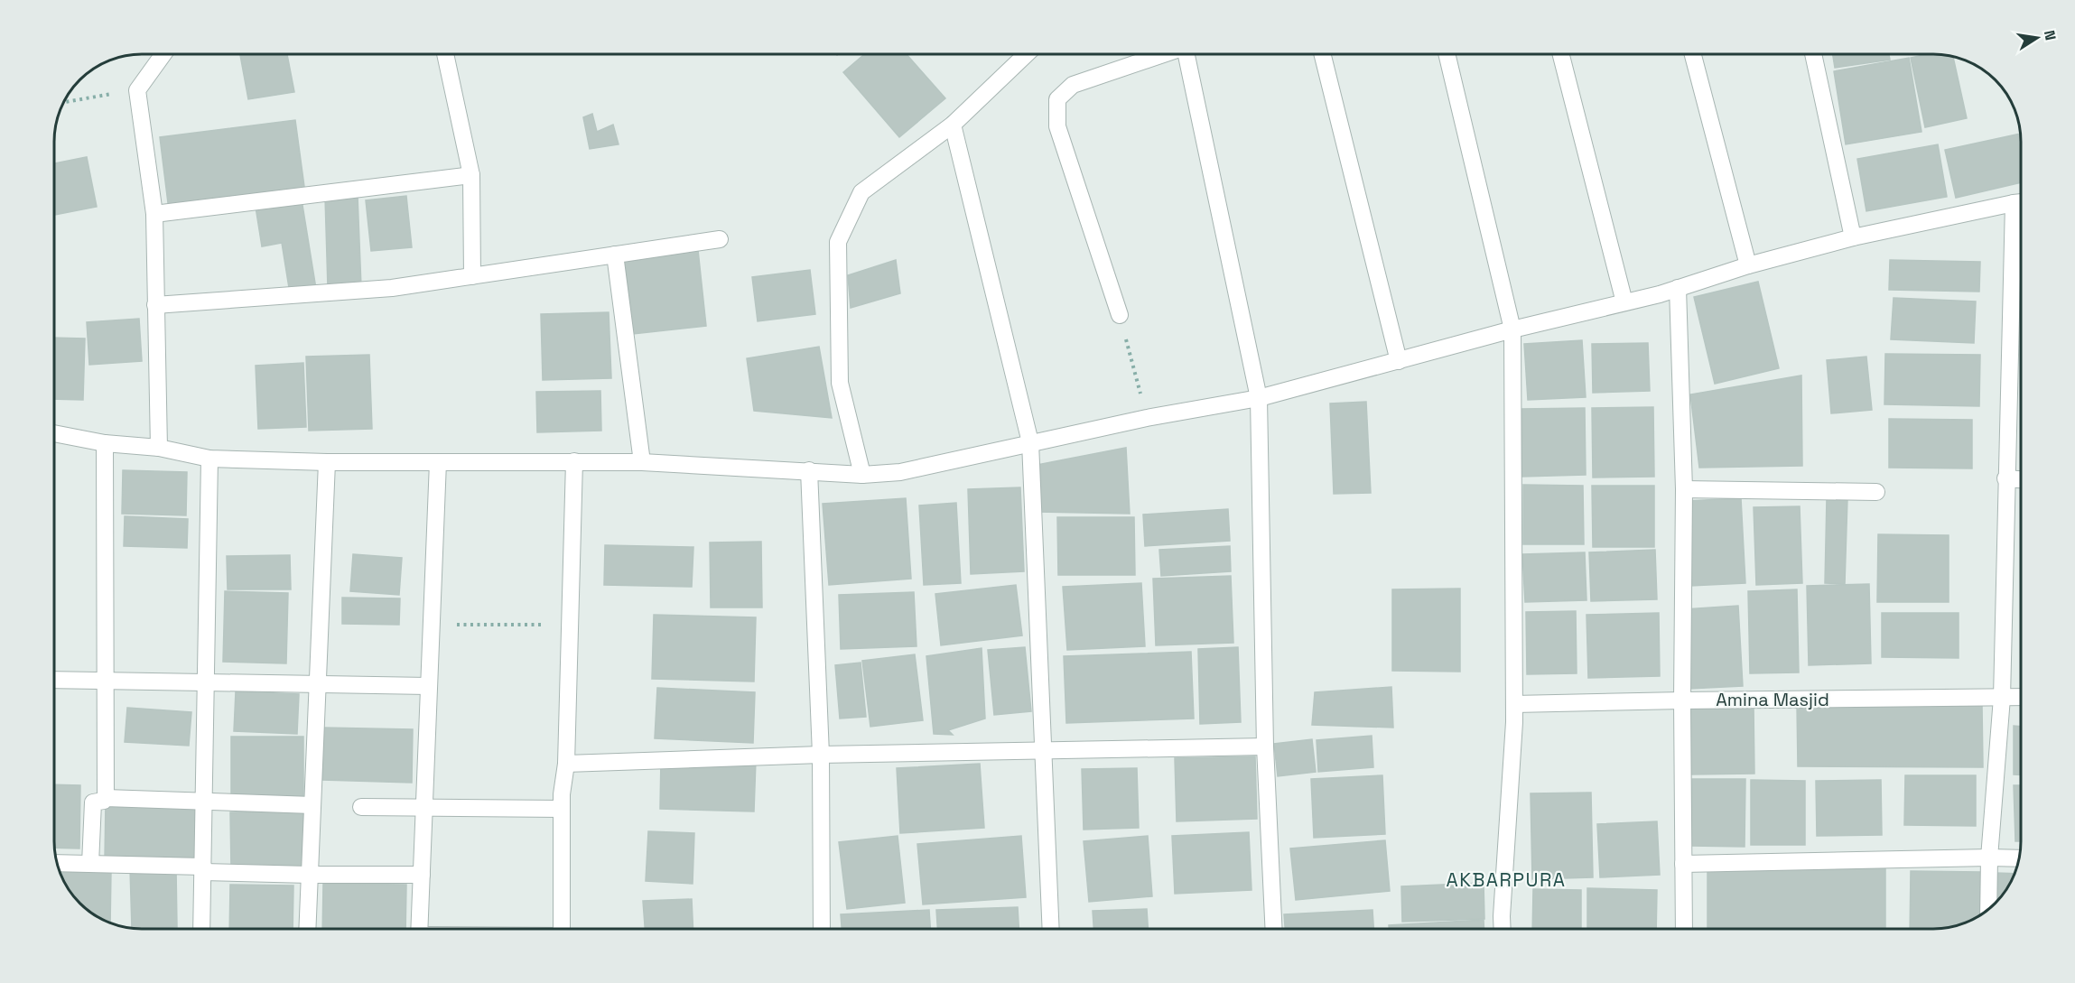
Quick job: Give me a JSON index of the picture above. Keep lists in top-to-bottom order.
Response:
{
  "streets": {
    "street": ["Amina Masjid"]
  },
  "districts": ["AKBARPURA"],
  "north": "right"
}
